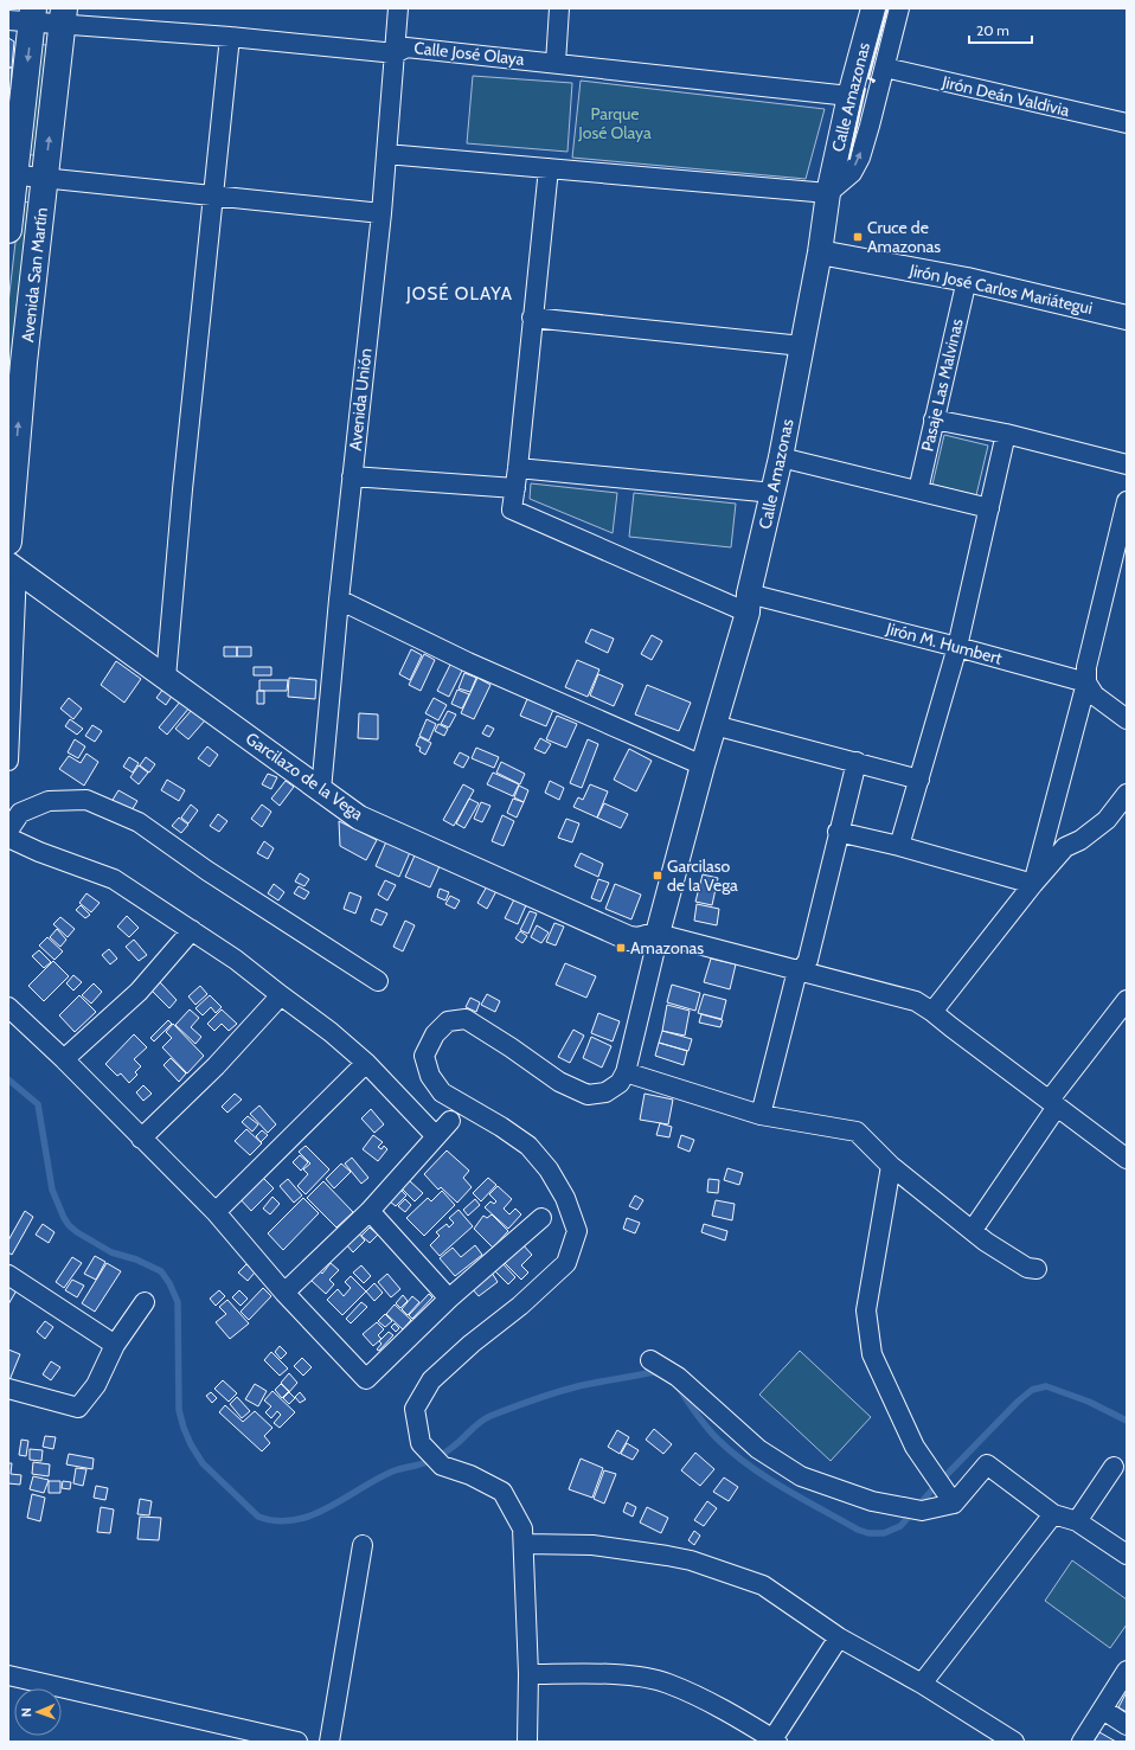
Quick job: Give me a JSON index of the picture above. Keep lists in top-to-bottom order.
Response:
{
  "streets": {
    "main road": ["Avenida San Martín"],
    "street": [
      "Calle José Olaya",
      "Jirón Deán Valdivia",
      "Calle Amazonas",
      "Jirón José Carlos Mariátegui",
      "Pasaje Las Malvinas",
      "Avenida Unión",
      "Jirón M. Humbert",
      "Garcilazo de la Vega"
    ]
  },
  "crossings": [
    ["Calle José Olaya", "Calle Amazonas"],
    ["Calle José Olaya", "Avenida San Martín"],
    ["Calle José Olaya", "Avenida Unión"],
    ["Calle Amazonas", "Jirón José Carlos Mariátegui"],
    ["Calle Amazonas", "Jirón M. Humbert"],
    ["Calle Amazonas", "Garcilazo de la Vega"],
    ["Jirón José Carlos Mariátegui", "Pasaje Las Malvinas"],
    ["Avenida Unión", "Garcilazo de la Vega"]
  ],
  "districts": ["JOSÉ OLAYA"],
  "parks": ["Parque José Olaya"],
  "places": {
    "transit": ["Cruce de Amazonas", "Garcilaso de la Vega", "Amazonas"]
  },
  "scale_bar": "20 m",
  "north": "left"
}
